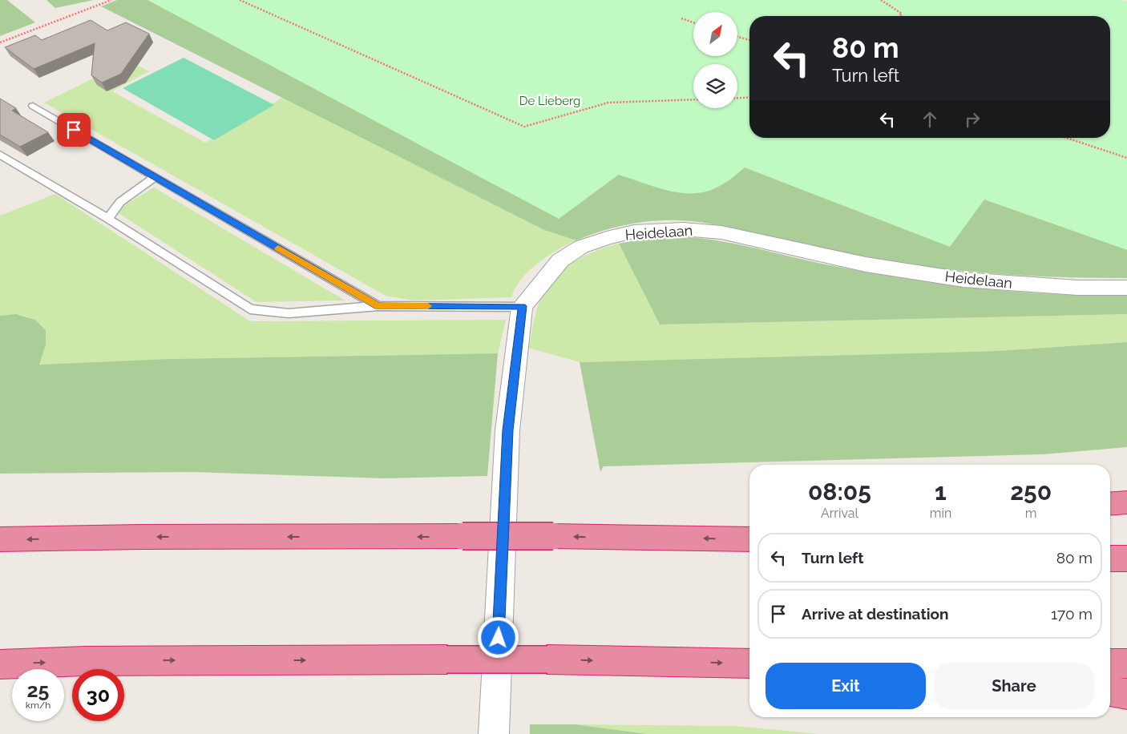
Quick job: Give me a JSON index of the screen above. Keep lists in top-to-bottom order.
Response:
{
  "streets": {
    "street": ["Heidelaan"]
  },
  "parks": ["De Lieberg"],
  "north": "top right",
  "page": {
    "turn": ["80 m", "Turn left"],
    "eta": [
      "08:05",
      "Arrival",
      "1",
      "min",
      "250",
      "m"
    ],
    "list": [
      {
        "name": "Turn left",
        "value": "80 m"
      },
      {
        "name": "Arrive at destination",
        "value": "170 m"
      }
    ],
    "buttons": ["Exit", "Share"],
    "speed": "25 km/h",
    "limit": "30"
  }
}
